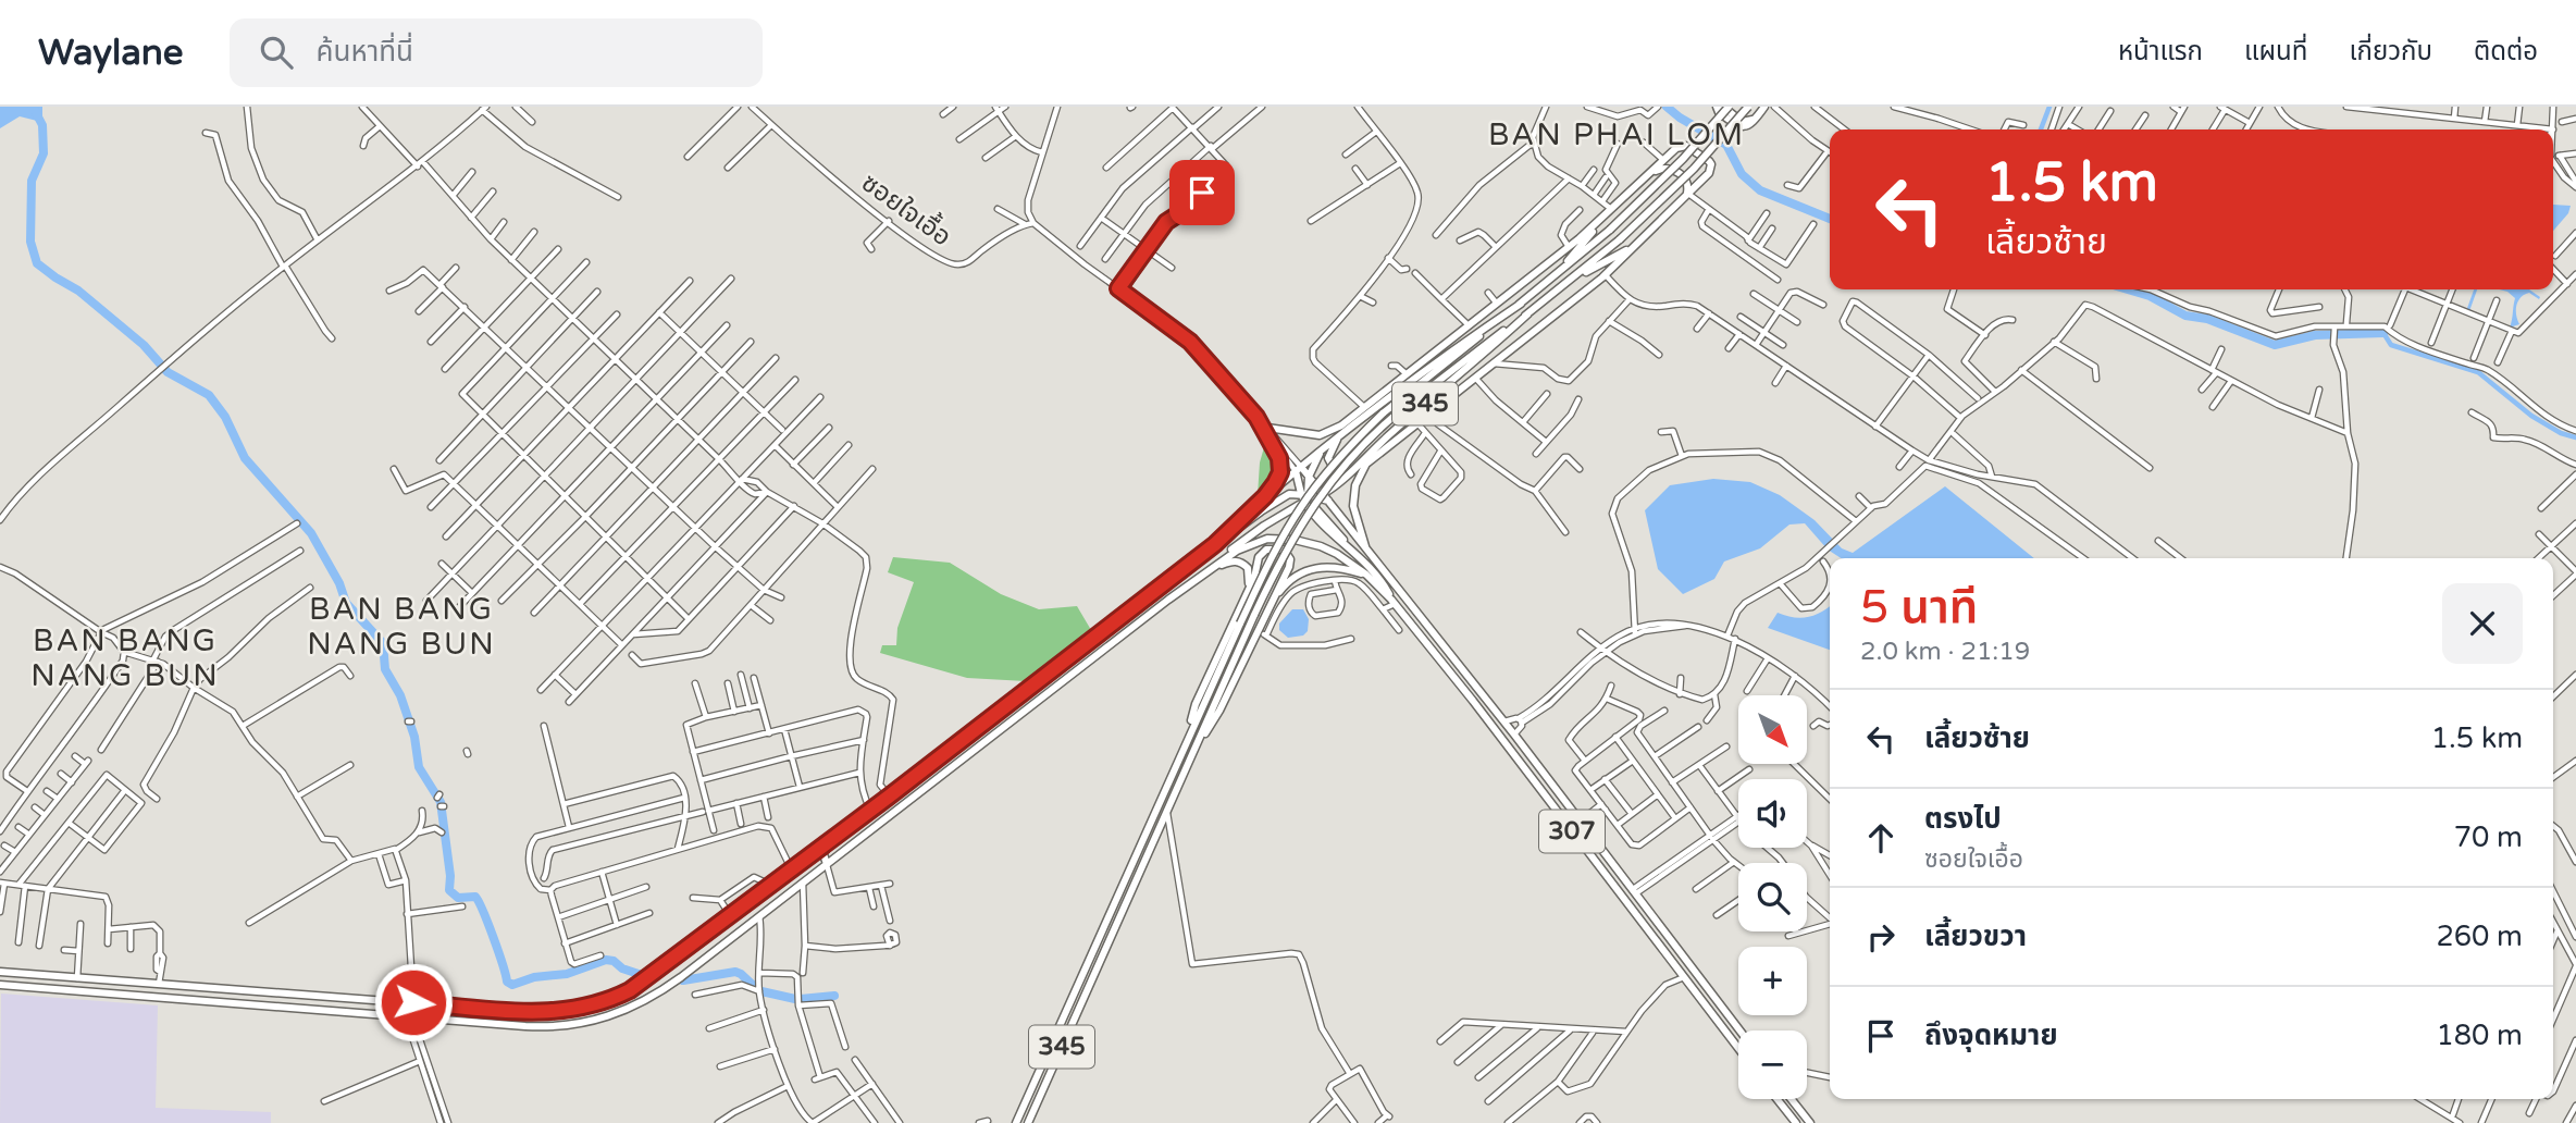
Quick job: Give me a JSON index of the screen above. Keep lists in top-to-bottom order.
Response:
{
  "streets": {
    "main road": ["345", "307"],
    "street": ["ซอยใจเอื้อ"]
  },
  "crossings": [
    ["345", "307"]
  ],
  "districts": ["BAN PHAI LOM", "BAN BANG NANG BUN", "BAN BANG NANG BUN"],
  "north": "bottom right",
  "page": {
    "header": "Waylane",
    "search": "ค้นหาที่นี่",
    "nav": [
      "หน้าแรก",
      "แผนที่",
      "เกี่ยวกับ",
      "ติดต่อ"
    ],
    "turn": ["1.5 km", "เลี้ยวซ้าย"],
    "heading": ["5 นาที", "2.0 km · 21:19"],
    "list": [
      {
        "name": "เลี้ยวซ้าย",
        "value": "1.5 km"
      },
      {
        "name": "ตรงไป",
        "note": "ซอยใจเอื้อ",
        "value": "70 m"
      },
      {
        "name": "เลี้ยวขวา",
        "value": "260 m"
      },
      {
        "name": "ถึงจุดหมาย",
        "value": "180 m"
      }
    ],
    "map_buttons": ["+", "−"]
  }
}
